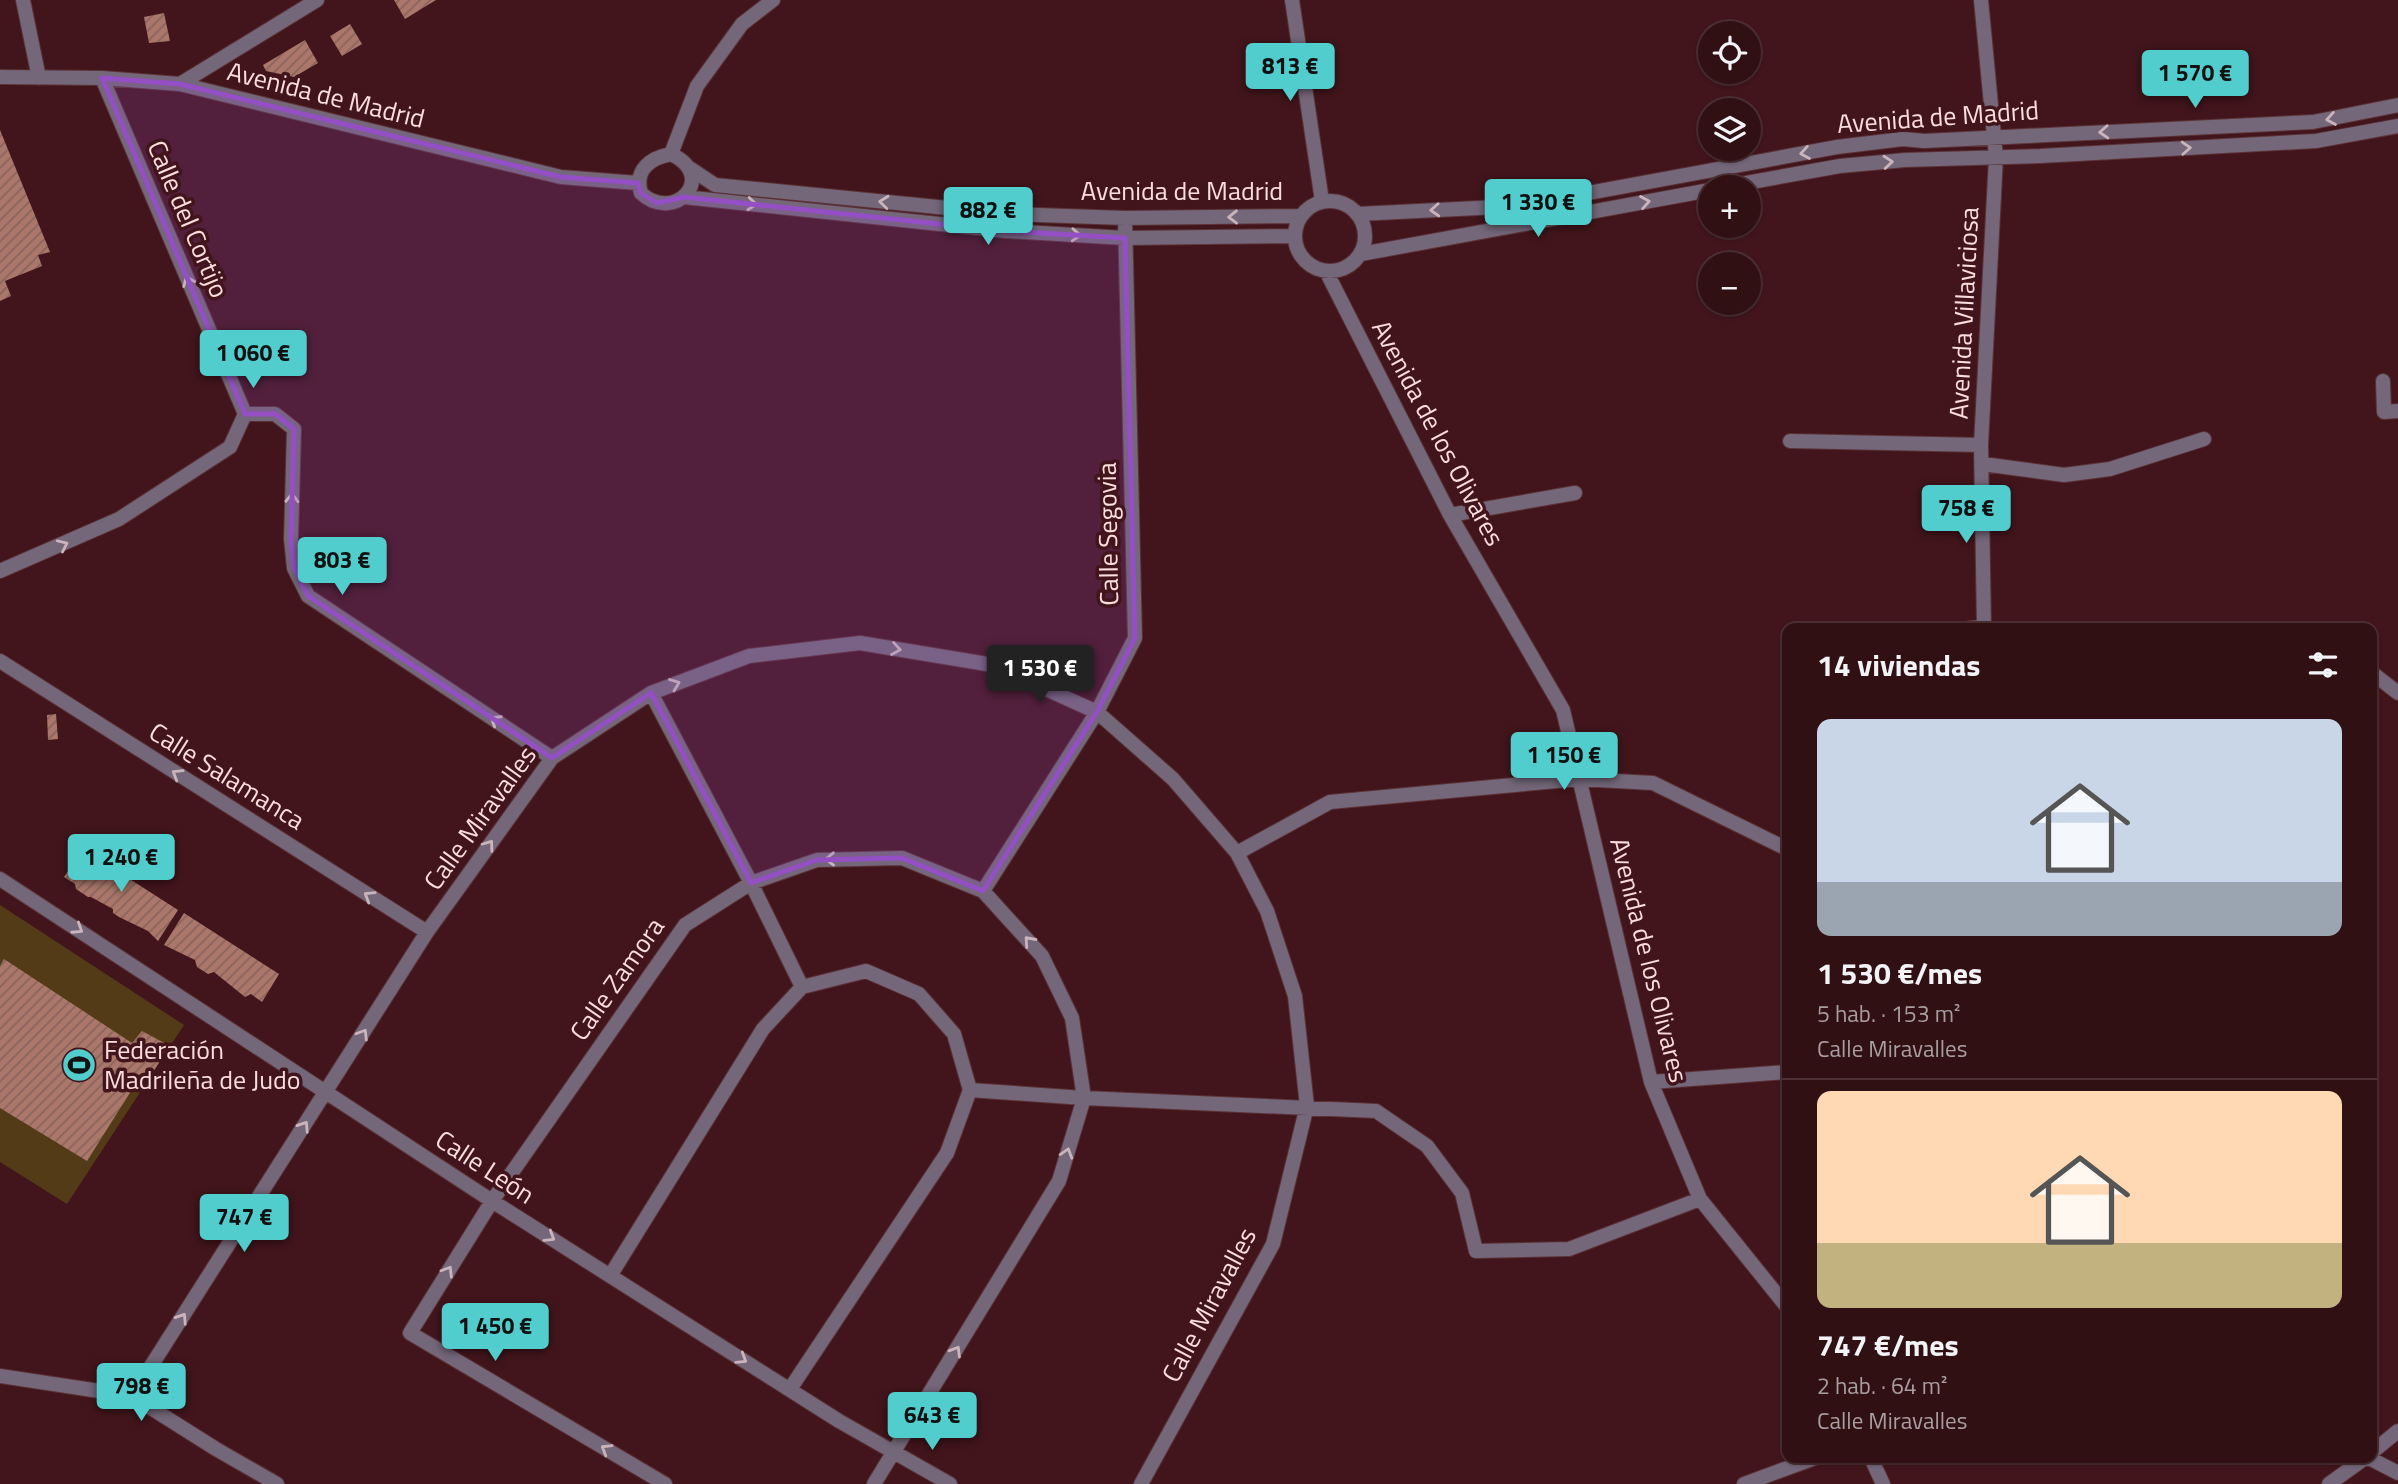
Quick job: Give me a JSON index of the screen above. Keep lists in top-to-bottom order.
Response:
{
  "streets": {
    "street": [
      "Avenida de Madrid",
      "Calle del Cortijo",
      "Avenida Villaviciosa",
      "Avenida de los Olivares",
      "Calle Segovia",
      "Calle Salamanca",
      "Calle Miravalles",
      "Calle Zamora",
      "Calle León"
    ]
  },
  "crossings": [
    ["Avenida de Madrid", "Calle del Cortijo"],
    ["Avenida de Madrid", "Avenida Villaviciosa"],
    ["Avenida de Madrid", "Avenida de los Olivares"],
    ["Avenida de Madrid", "Calle Segovia"],
    ["Calle Segovia", "Calle Miravalles"],
    ["Calle Segovia", "Calle Zamora"],
    ["Calle Salamanca", "Calle Miravalles"],
    ["Calle Miravalles", "Calle León"],
    ["Calle Zamora", "Calle León"]
  ],
  "one_way": [
    "Calle del Cortijo",
    "Calle Salamanca",
    "Calle Miravalles",
    "Calle León"
  ],
  "places": {
    "sports": ["Federación Madrileña de Judo"]
  },
  "page": {
    "map_buttons": ["+", "−"],
    "price": [
      "813 €",
      "1 570 €",
      "1 330 €",
      "882 €",
      "1 060 €",
      "758 €",
      "803 €",
      "1 530 €",
      "1 150 €",
      "1 240 €",
      "747 €",
      "1 450 €",
      "798 €",
      "643 €"
    ],
    "heading": "14 viviendas",
    "list": [
      {
        "name": "1 530 €/mes",
        "note": "5 hab. · 153 m² · Calle Miravalles"
      },
      {
        "name": "747 €/mes",
        "note": "2 hab. · 64 m² · Calle Miravalles"
      }
    ]
  }
}
